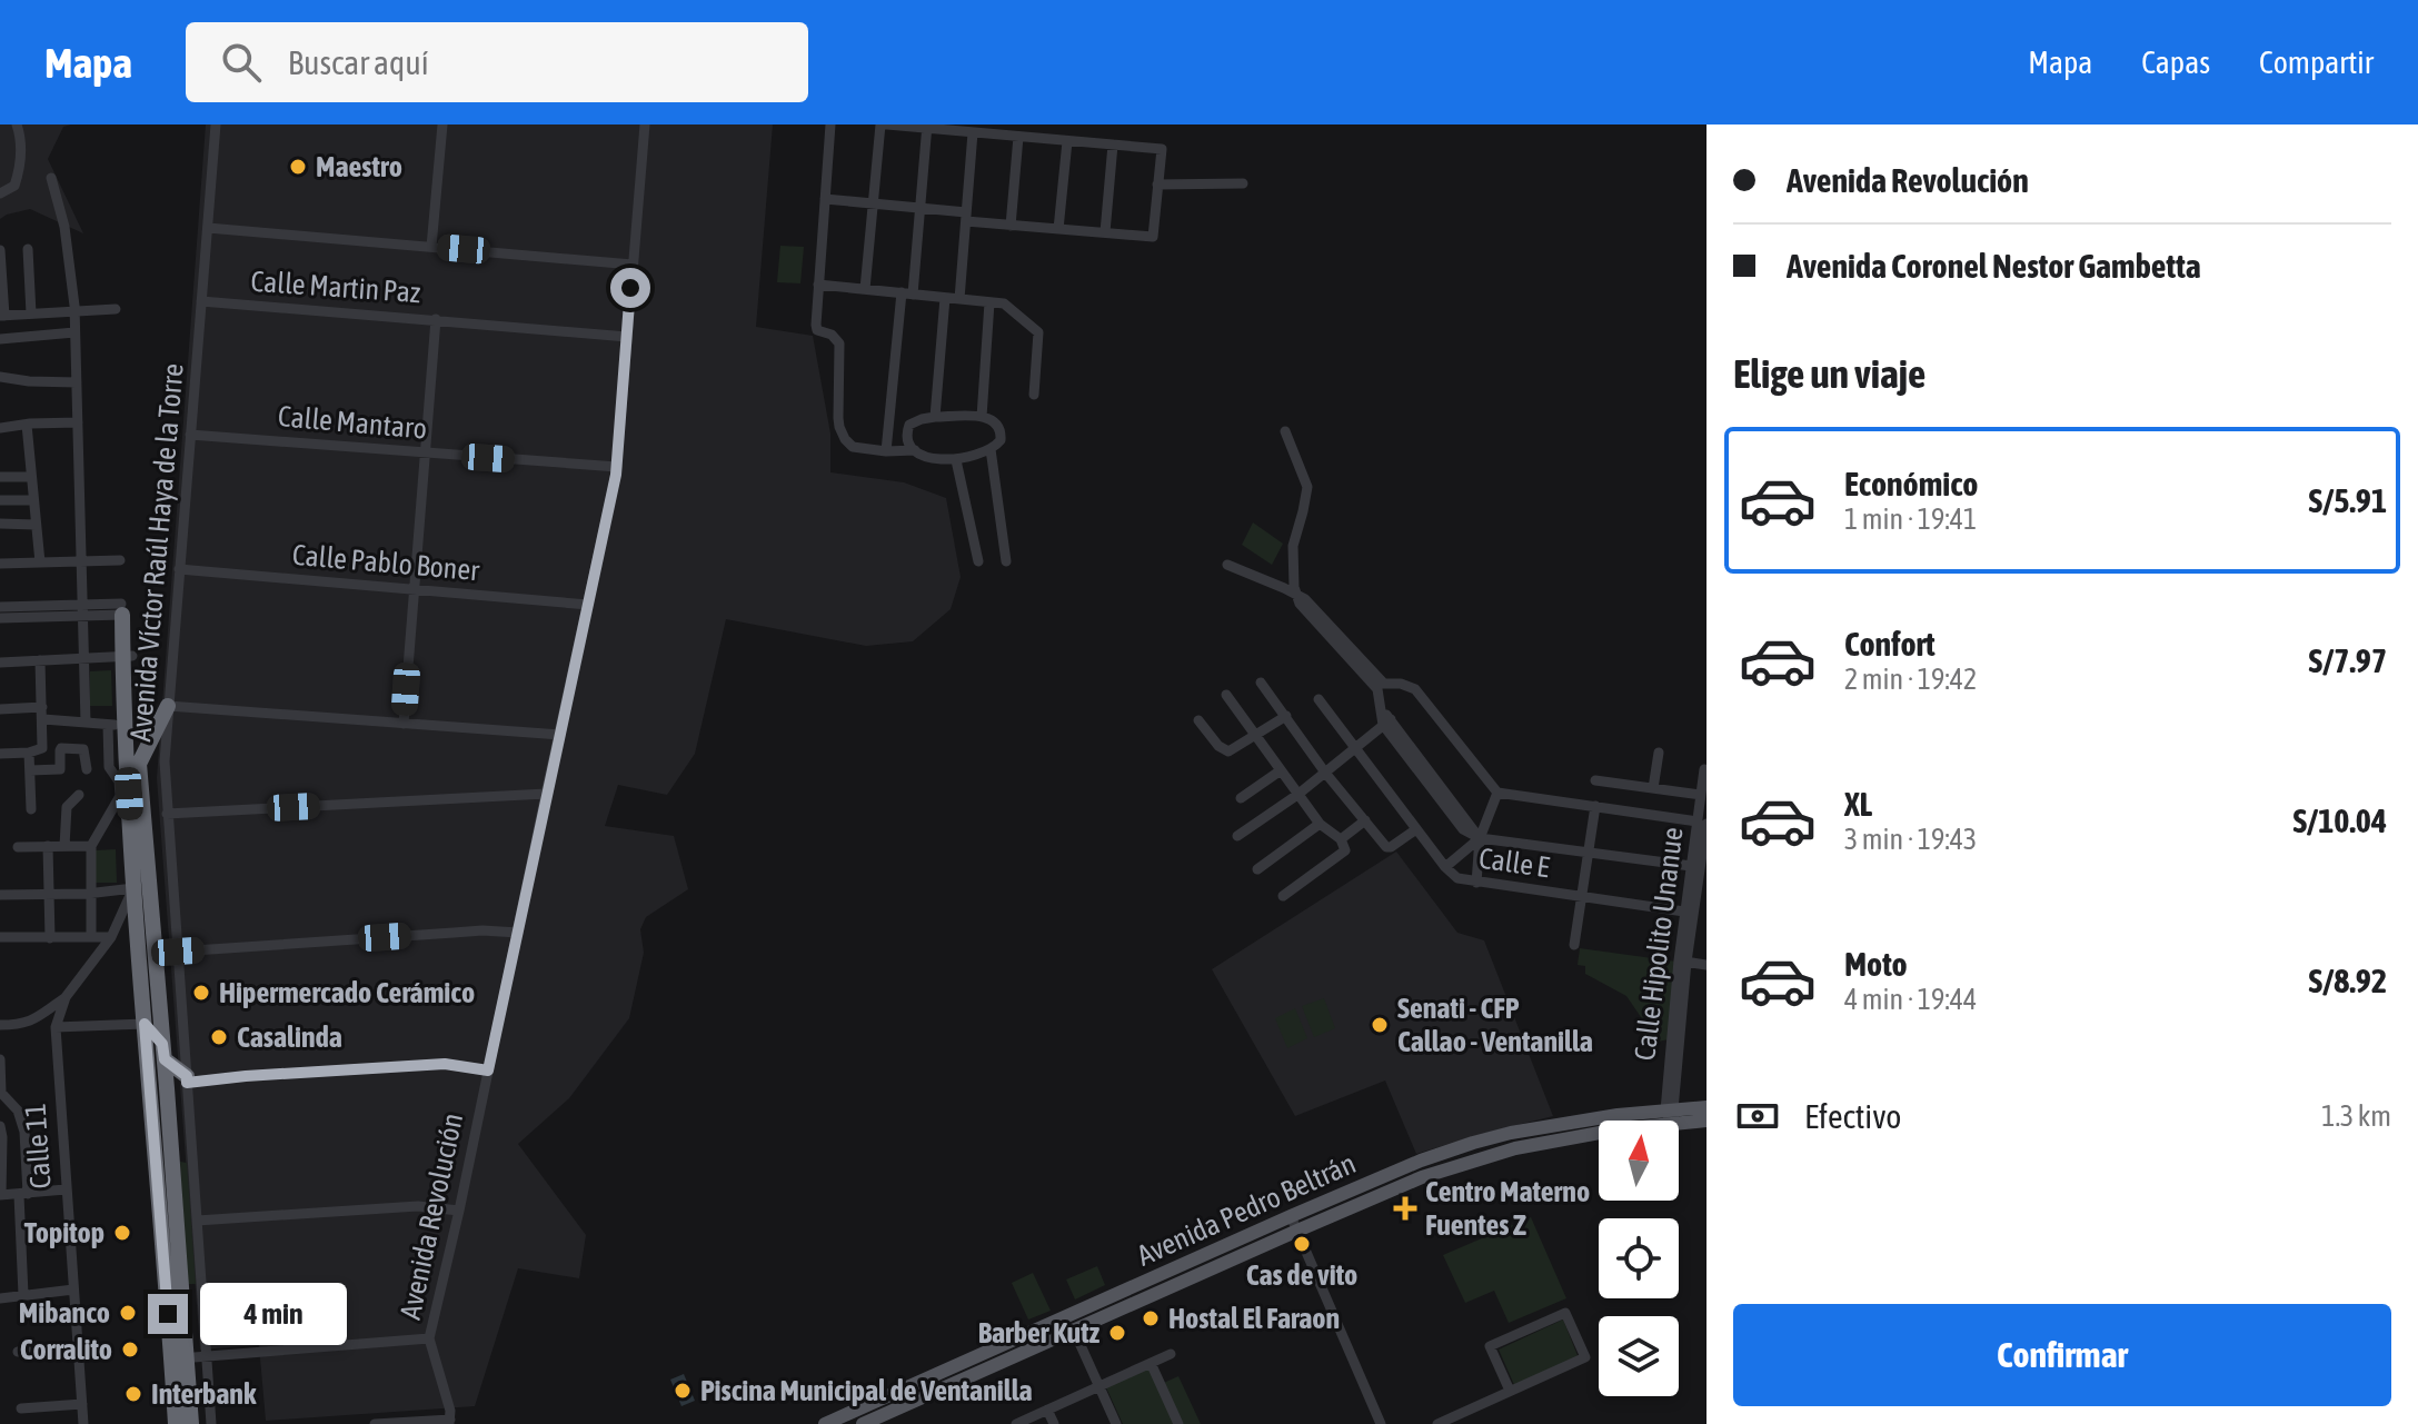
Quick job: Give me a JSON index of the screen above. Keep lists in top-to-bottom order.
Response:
{
  "streets": {
    "main road": ["Avenida Pedro Beltrán"],
    "street": [
      "Calle Martin Paz",
      "Calle Mantaro",
      "Avenida Víctor Raúl Haya de la Torre",
      "Calle Pablo Boner",
      "Calle E",
      "Calle Hipolito Unanue",
      "Calle 11",
      "Avenida Revolución"
    ]
  },
  "crossings": [
    ["Calle Martin Paz", "Avenida Víctor Raúl Haya de la Torre"],
    ["Calle Martin Paz", "Avenida Revolución"],
    ["Calle Mantaro", "Avenida Víctor Raúl Haya de la Torre"],
    ["Calle Mantaro", "Avenida Revolución"],
    ["Avenida Víctor Raúl Haya de la Torre", "Calle Pablo Boner"],
    ["Calle Pablo Boner", "Avenida Revolución"],
    ["Calle E", "Calle Hipolito Unanue"],
    ["Calle Hipolito Unanue", "Avenida Pedro Beltrán"]
  ],
  "places": {
    "other": [
      "Maestro",
      "Hipermercado Cerámico",
      "Senati - CFP Callao - Ventanilla",
      "Casalinda",
      "Topitop",
      "Cas de vito",
      "Mibanco",
      "Hostal El Faraon",
      "Barber Kutz",
      "Corralito",
      "Piscina Municipal de Ventanilla",
      "Interbank"
    ],
    "health": ["Centro Materno Fuentes Z"]
  },
  "north": "top",
  "page": {
    "header": "Mapa",
    "search": "Buscar aquí",
    "nav": ["Mapa", "Capas", "Compartir"],
    "banner": ["Avenida Revolución", "Avenida Coronel Nestor Gambetta"],
    "heading": "Elige un viaje",
    "list": [
      {
        "name": "Económico",
        "note": "1 min · 19:41",
        "value": "S/5.91"
      },
      {
        "name": "Confort",
        "note": "2 min · 19:42",
        "value": "S/7.97"
      },
      {
        "name": "XL",
        "note": "3 min · 19:43",
        "value": "S/10.04"
      },
      {
        "name": "Moto",
        "note": "4 min · 19:44",
        "value": "S/8.92"
      }
    ],
    "pay": ["Efectivo", "1.3 km"],
    "bubble": "4 min",
    "buttons": "Confirmar"
  }
}
